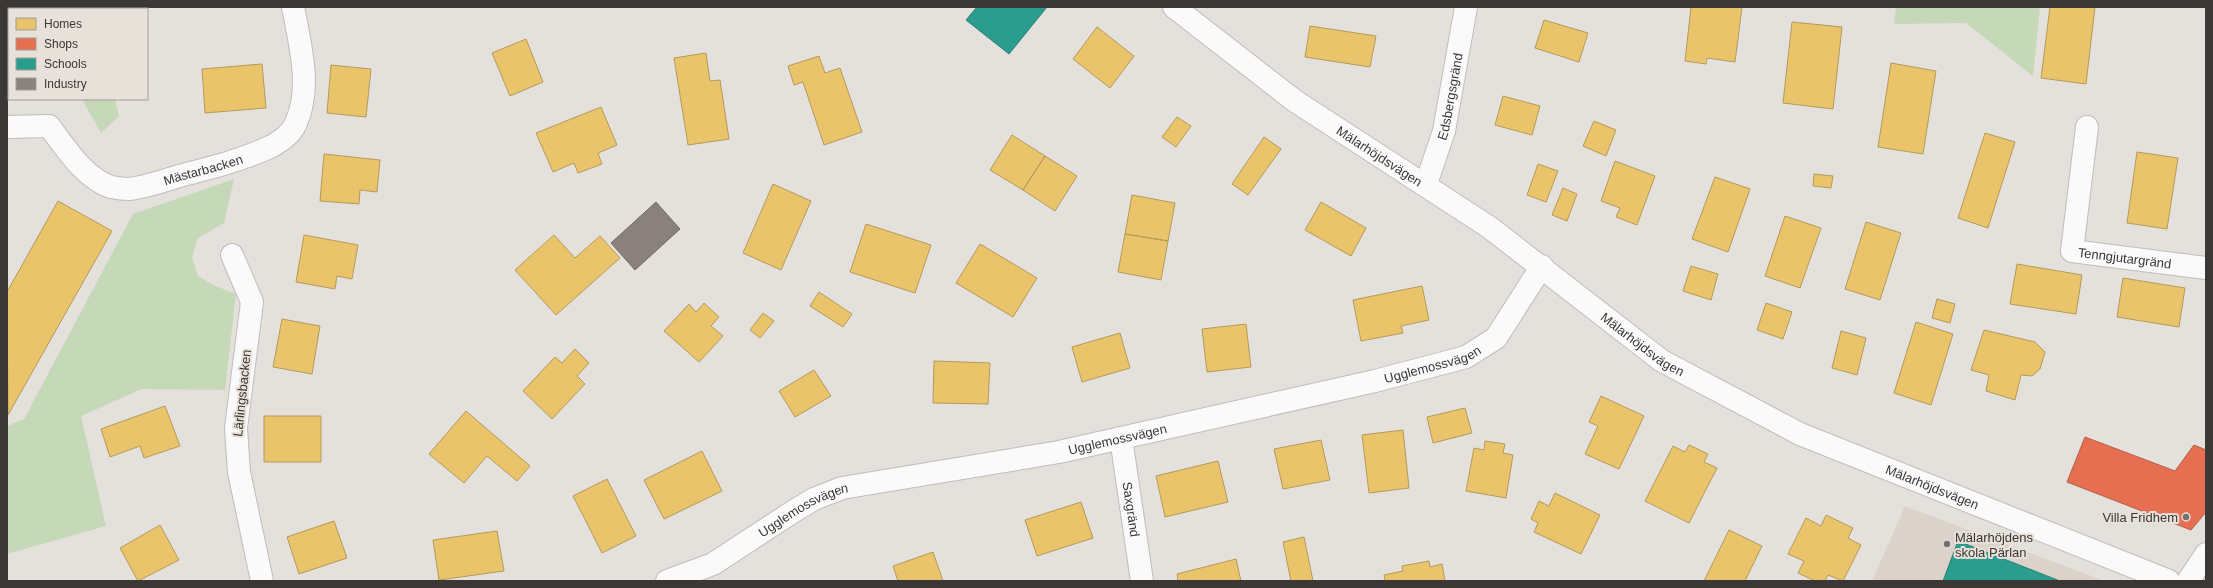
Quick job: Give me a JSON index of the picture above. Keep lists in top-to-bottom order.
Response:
{
  "streets": {
    "street": [
      "Edsbergsgränd",
      "Mälarhöjdsvägen",
      "Mästarbacken",
      "Tenngjutargränd",
      "Ugglemossvägen",
      "Lärlingsbacken",
      "Saxgränd"
    ]
  },
  "crossings": [
    ["Edsbergsgränd", "Mälarhöjdsvägen"],
    ["Mälarhöjdsvägen", "Ugglemossvägen"],
    ["Ugglemossvägen", "Saxgränd"]
  ],
  "places": ["Villa Fridhem", "Mälarhöjdens skola Pärlan"],
  "legend": [
    "Homes",
    "Shops",
    "Schools",
    "Industry"
  ]
}
